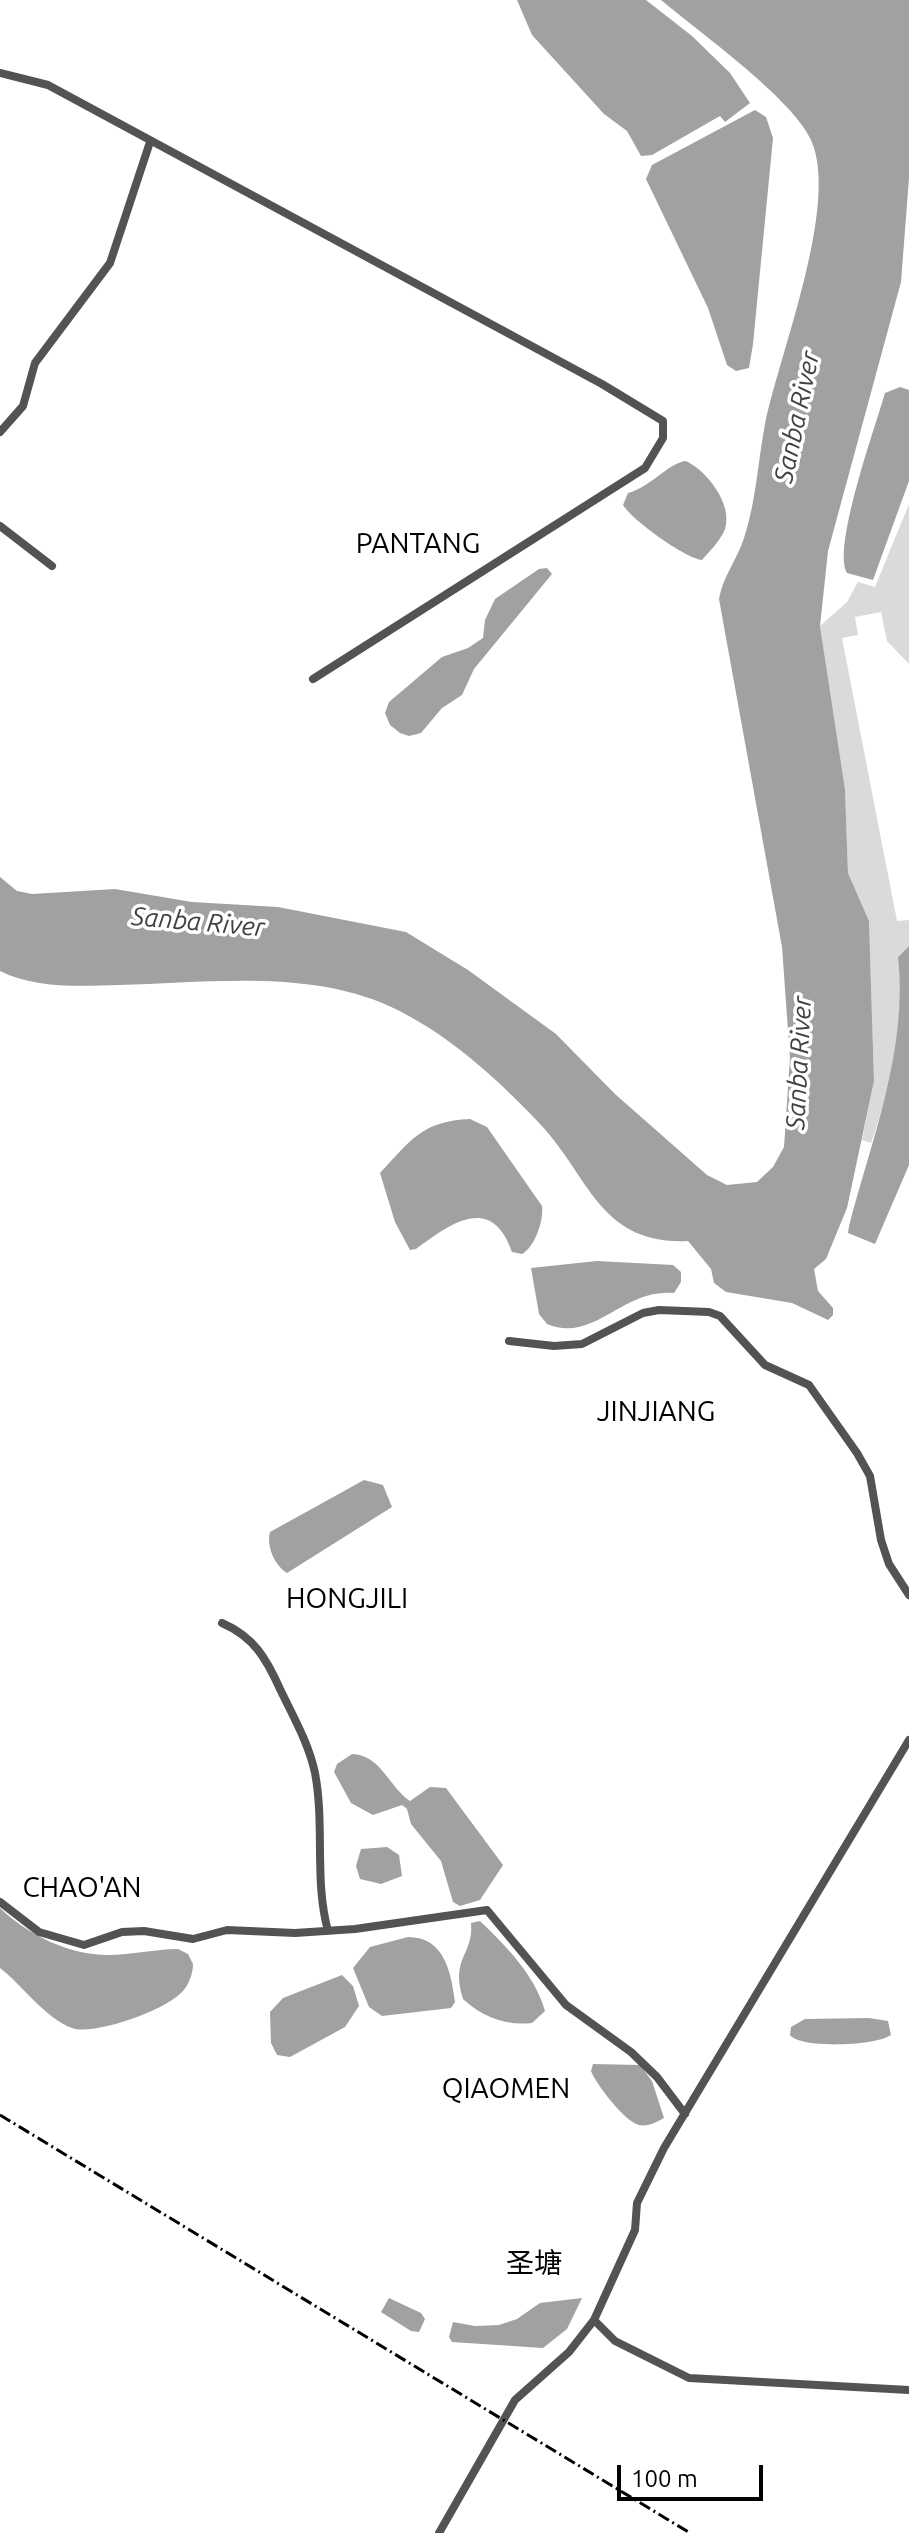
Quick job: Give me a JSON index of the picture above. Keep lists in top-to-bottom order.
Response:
{
  "districts": [
    "PANTANG",
    "JINJIANG",
    "HONGJILI",
    "CHAO'AN",
    "QIAOMEN",
    "圣塘"
  ],
  "water": ["Sanba River"],
  "scale_bar": "100 m"
}
